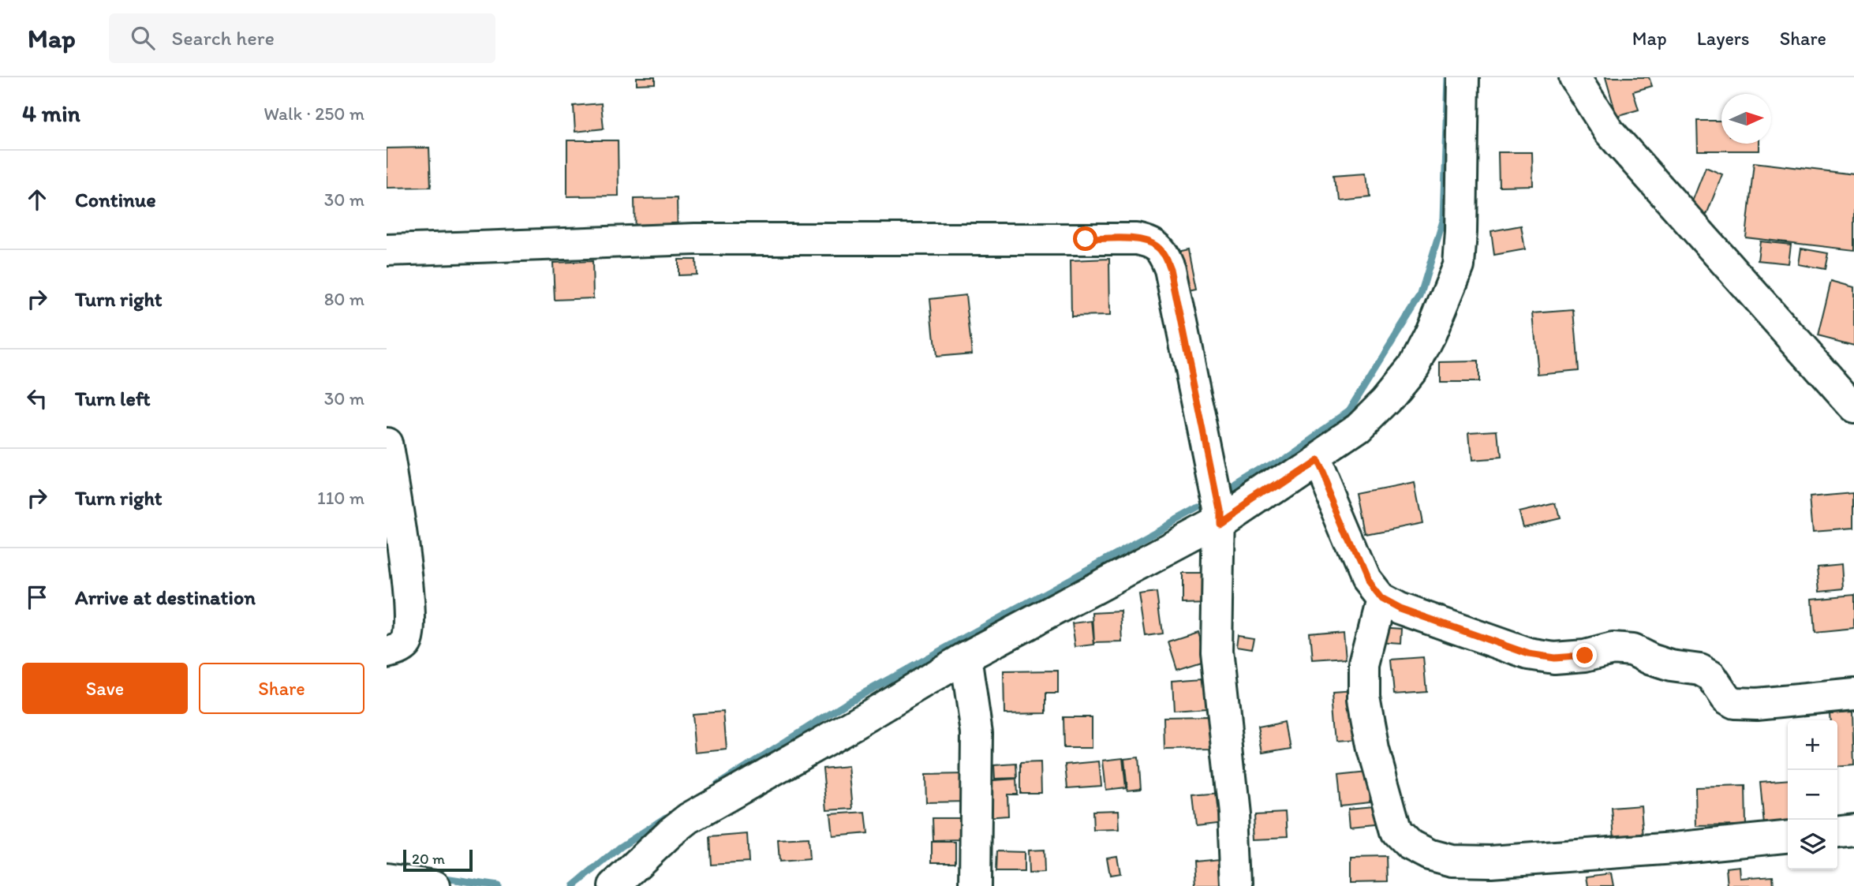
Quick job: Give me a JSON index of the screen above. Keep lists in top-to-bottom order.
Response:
{
  "scale_bar": "20 m",
  "north": "right",
  "page": {
    "header": "Map",
    "search": "Search here",
    "nav": ["Map", "Layers", "Share"],
    "heading": ["4 min", "Walk · 250 m"],
    "list": [
      ["Continue", "30 m"],
      ["Turn right", "80 m"],
      ["Turn left", "30 m"],
      ["Turn right", "110 m"],
      "Arrive at destination"
    ],
    "buttons": ["Save", "Share"],
    "map_buttons": ["+", "−"],
    "scale": "20 m"
  }
}
